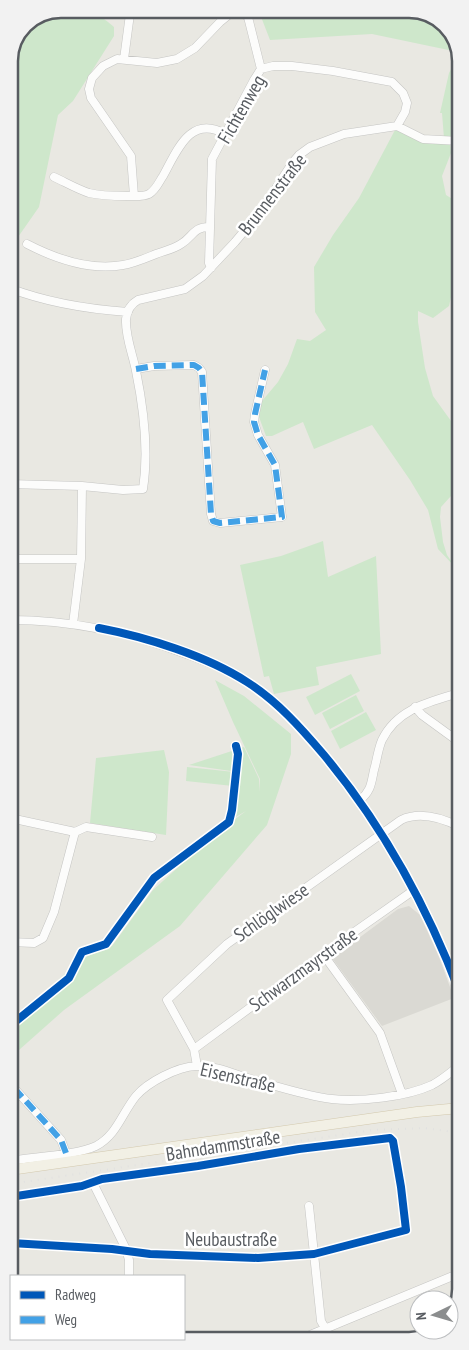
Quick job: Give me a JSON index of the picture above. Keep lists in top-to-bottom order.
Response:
{
  "streets": {
    "street": [
      "Fichtenweg",
      "Brunnenstraße",
      "Schlöglwiese",
      "Schwarzmayrstraße",
      "Eisenstraße",
      "Bahndammstraße",
      "Neubaustraße"
    ]
  },
  "crossings": [
    ["Fichtenweg", "Brunnenstraße"],
    ["Schlöglwiese", "Schwarzmayrstraße"],
    ["Bahndammstraße", "Neubaustraße"]
  ],
  "legend": ["Radweg", "Weg"],
  "north": "left"
}
